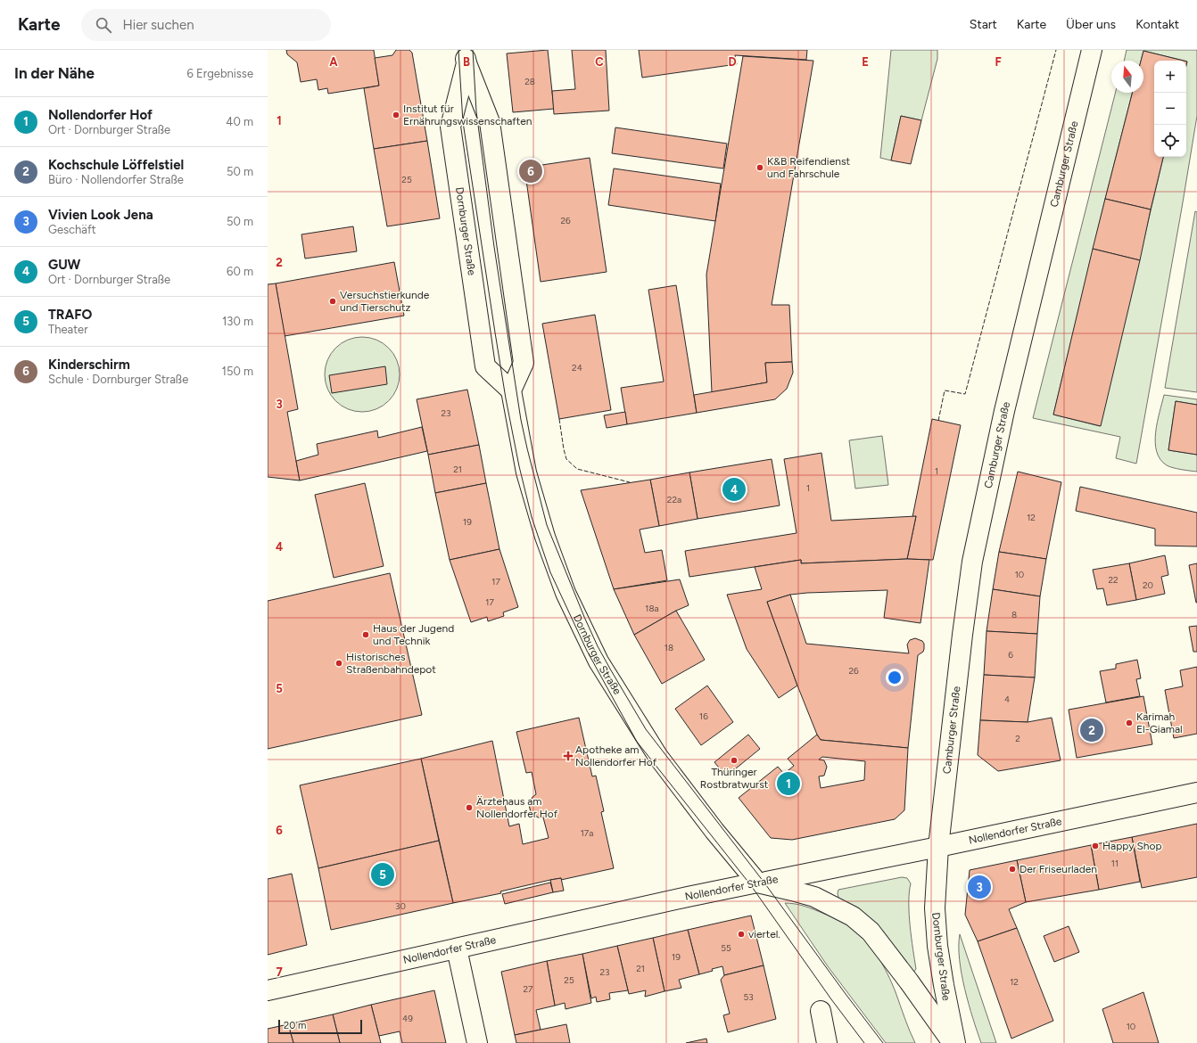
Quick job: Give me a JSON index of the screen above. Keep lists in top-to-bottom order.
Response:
{
  "streets": {
    "street": ["Camburger Straße", "Dornburger Straße", "Nollendorfer Straße"]
  },
  "crossings": [
    ["Camburger Straße", "Dornburger Straße"],
    ["Camburger Straße", "Nollendorfer Straße"],
    ["Dornburger Straße", "Nollendorfer Straße"]
  ],
  "places": {
    "other": [
      "Institut für Ernährungswissenschaften",
      "K&B Reifendienst und Fahrschule",
      "Versuchstierkunde und Tierschutz",
      "Haus der Jugend und Technik",
      "Historisches Straßenbahndepot",
      "Karimah El-Giamal",
      "Thüringer Rostbratwurst",
      "Ärztehaus am Nollendorfer Hof",
      "Happy Shop",
      "Der Friseurladen",
      "viertel."
    ],
    "health": ["Apotheke am Nollendorfer Hof"]
  },
  "house_numbers": [
    "28",
    "25",
    "26",
    "24",
    "23",
    "21",
    "1",
    "1",
    "22a",
    "12",
    "19",
    "10",
    "22",
    "17",
    "20",
    "17",
    "18a",
    "8",
    "18",
    "6",
    "26",
    "4",
    "16",
    "2",
    "17a",
    "11",
    "30",
    "55",
    "19",
    "21",
    "23",
    "25",
    "12",
    "27",
    "53",
    "49",
    "10"
  ],
  "scale_bar": "20 m",
  "north": "top",
  "page": {
    "header": "Karte",
    "search": "Hier suchen",
    "nav": [
      "Start",
      "Karte",
      "Über uns",
      "Kontakt"
    ],
    "heading": ["In der Nähe", "6 Ergebnisse"],
    "map_buttons": ["+", "−"],
    "list": [
      {
        "mark": "1",
        "name": "Nollendorfer Hof",
        "note": "Ort · Dornburger Straße",
        "value": "40 m"
      },
      {
        "mark": "2",
        "name": "Kochschule Löffelstiel",
        "note": "Büro · Nollendorfer Straße",
        "value": "50 m"
      },
      {
        "mark": "3",
        "name": "Vivien Look Jena",
        "note": "Geschäft",
        "value": "50 m"
      },
      {
        "mark": "4",
        "name": "GUW",
        "note": "Ort · Dornburger Straße",
        "value": "60 m"
      },
      {
        "mark": "5",
        "name": "TRAFO",
        "note": "Theater",
        "value": "130 m"
      },
      {
        "mark": "6",
        "name": "Kinderschirm",
        "note": "Schule · Dornburger Straße",
        "value": "150 m"
      }
    ],
    "pins": [
      "6",
      "4",
      "2",
      "1",
      "5",
      "3"
    ],
    "scale": "20 m"
  },
  "grid": {
    "columns": [
      "A",
      "B",
      "C",
      "D",
      "E",
      "F"
    ],
    "rows": [
      "1",
      "2",
      "3",
      "4",
      "5",
      "6",
      "7"
    ]
  }
}
